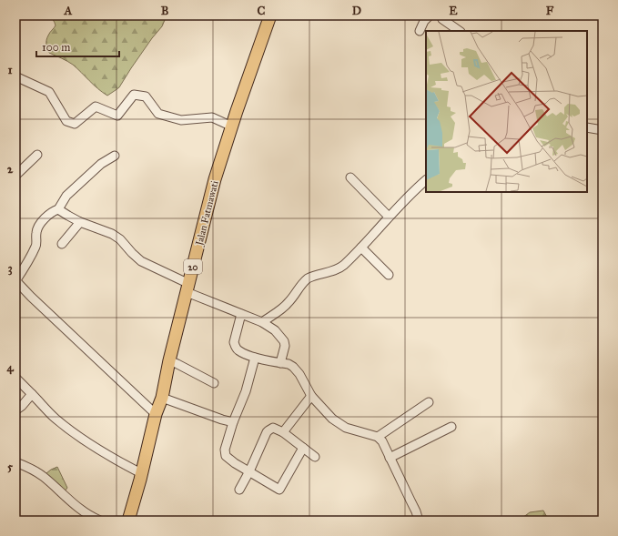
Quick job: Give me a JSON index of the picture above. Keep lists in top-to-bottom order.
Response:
{
  "streets": {
    "highway": ["Jalan Fatmawati", "20"]
  },
  "scale_bar": "100 m",
  "grid": {
    "columns": [
      "A",
      "B",
      "C",
      "D",
      "E",
      "F"
    ],
    "rows": [
      "1",
      "2",
      "3",
      "4",
      "5"
    ]
  }
}
